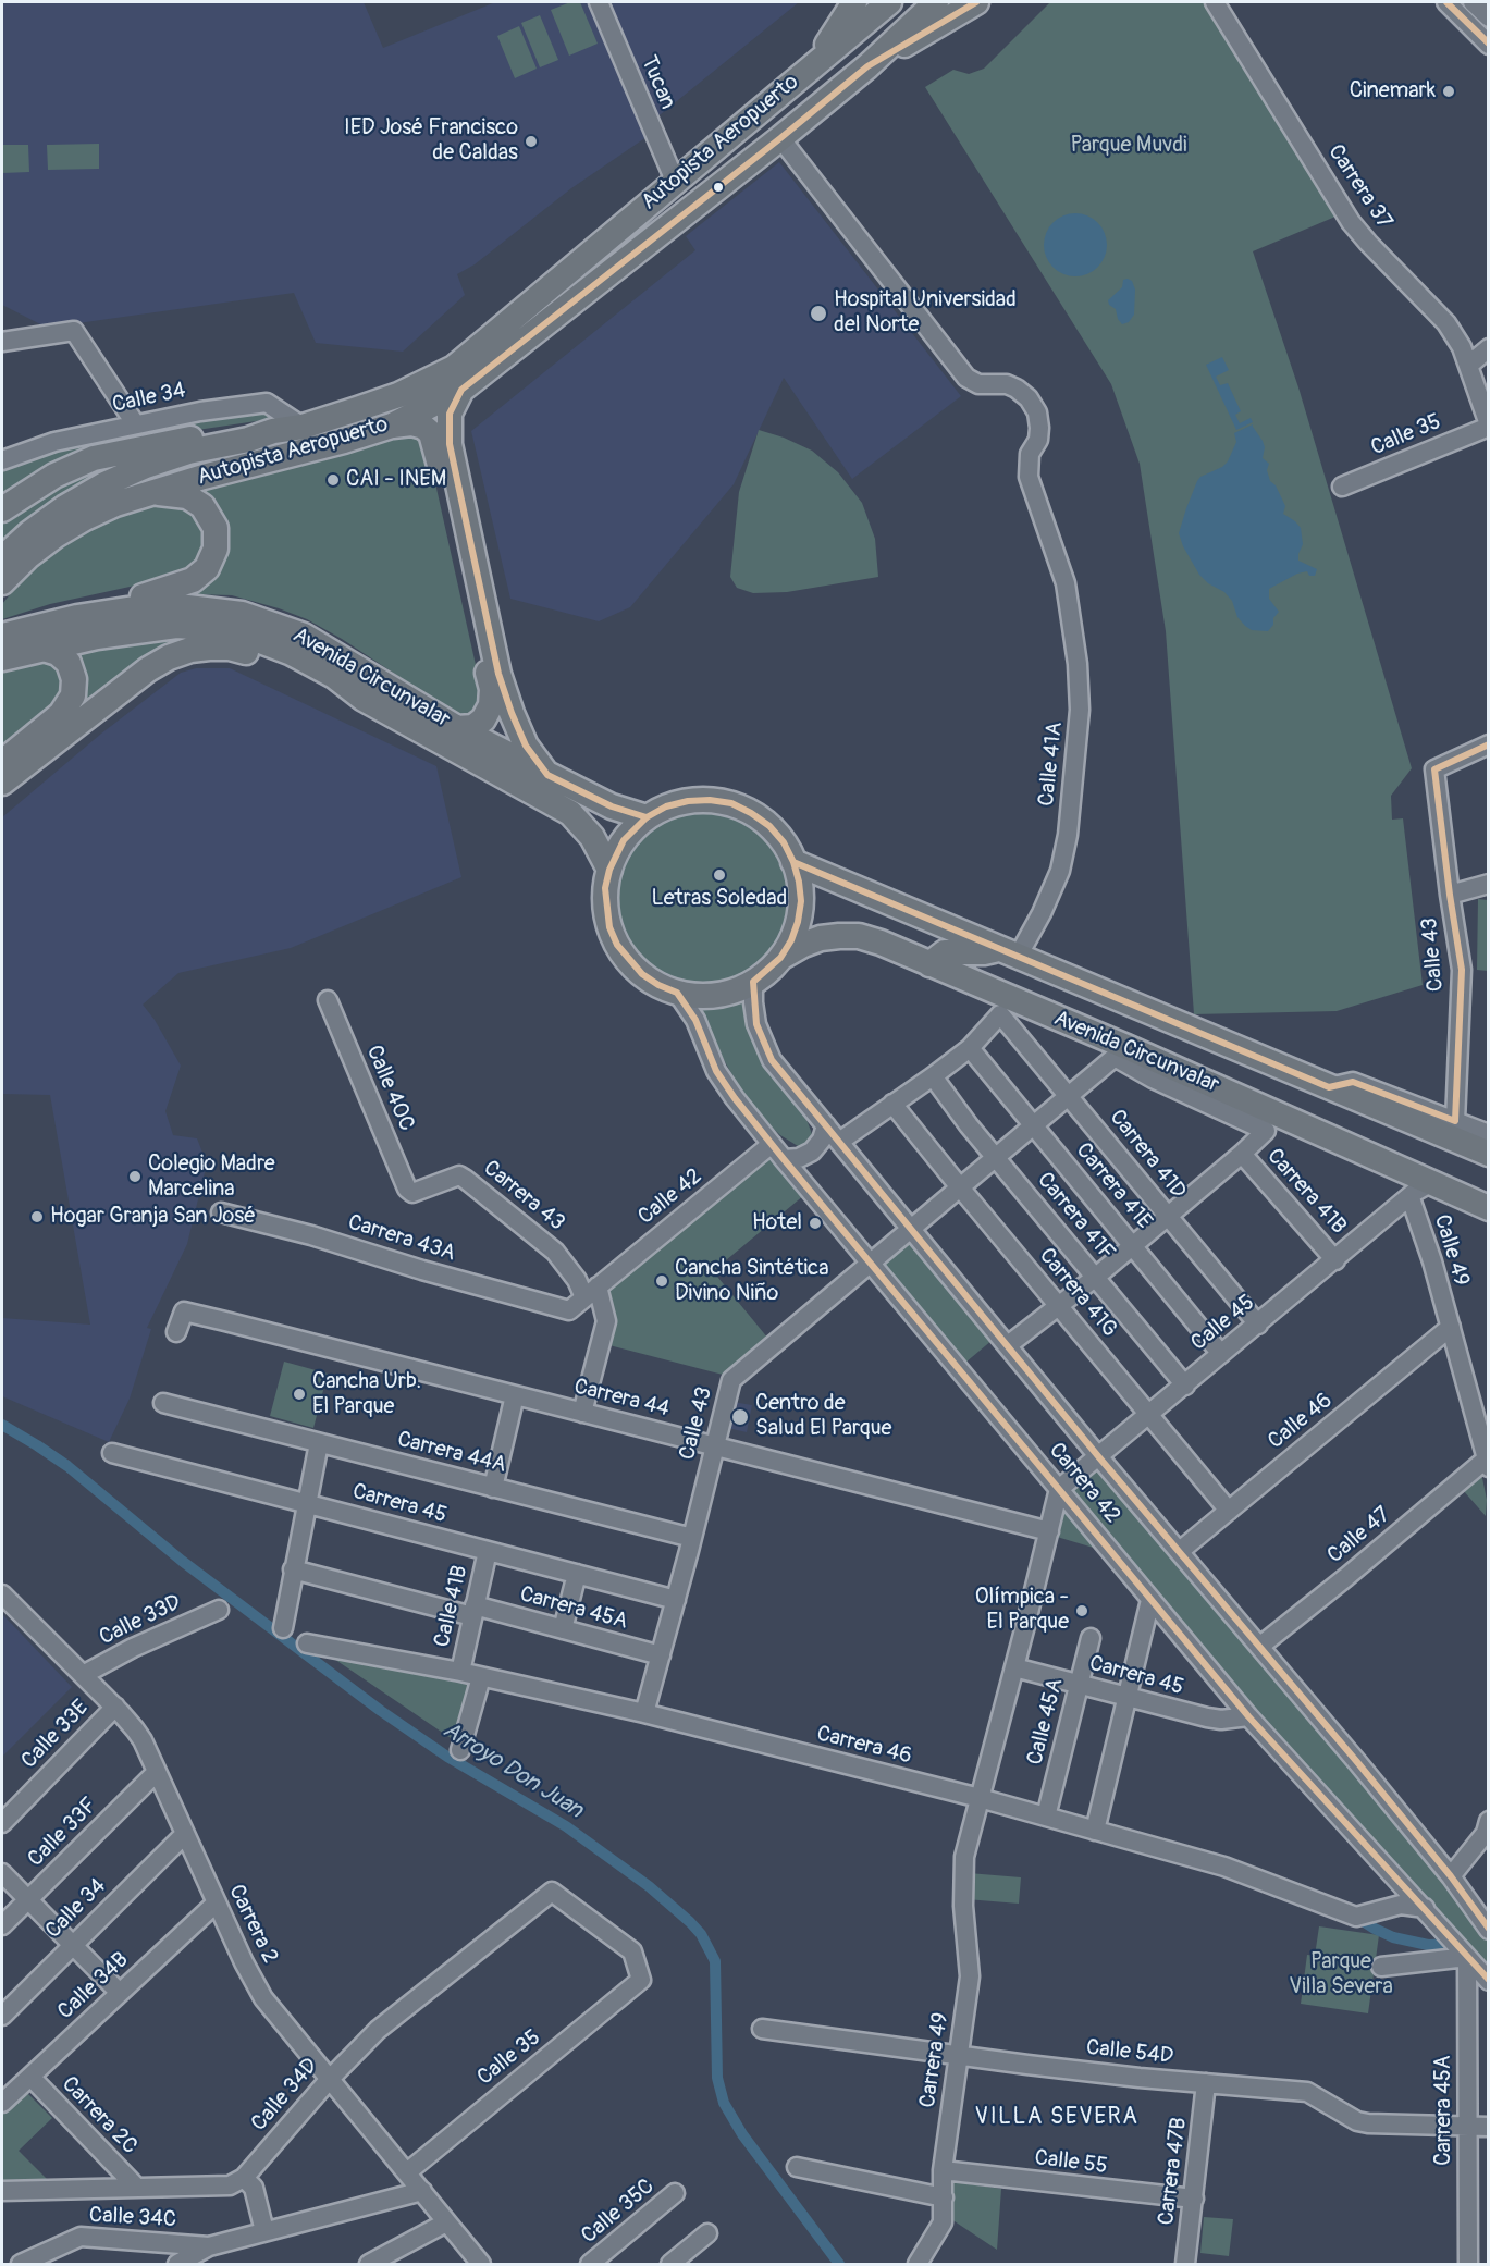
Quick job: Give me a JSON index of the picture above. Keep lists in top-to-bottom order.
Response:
{
  "streets": {
    "highway": ["Autopista Aeropuerto", "Avenida Circunvalar"],
    "street": [
      "Tucan",
      "Carrera 37",
      "Calle 34",
      "Calle 35",
      "Calle 41A",
      "Calle 43",
      "Calle 40C",
      "Carrera 41D",
      "Carrera 41E",
      "Carrera 41B",
      "Carrera 43",
      "Calle 42",
      "Carrera 41F",
      "Carrera 43A",
      "Calle 49",
      "Carrera 41G",
      "Calle 45",
      "Carrera 44",
      "Calle 46",
      "Carrera 44A",
      "Carrera 42",
      "Carrera 45",
      "Calle 47",
      "Calle 41B",
      "Carrera 45A",
      "Calle 33D",
      "Calle 45A",
      "Calle 33E",
      "Carrera 46",
      "Calle 33F",
      "Carrera 2",
      "Calle 34B",
      "Calle 54D",
      "Carrera 49",
      "Calle 34D",
      "Carrera 2C",
      "Calle 55",
      "Carrera 47B",
      "Calle 35C",
      "Calle 34C"
    ]
  },
  "crossings": [
    ["Tucan", "Autopista Aeropuerto"],
    ["Autopista Aeropuerto", "Calle 34"],
    ["Autopista Aeropuerto", "Calle 41A"],
    ["Carrera 37", "Calle 35"],
    ["Calle 34", "Carrera 2"],
    ["Calle 35", "Carrera 2"],
    ["Calle 35", "Calle 34D"],
    ["Avenida Circunvalar", "Calle 41A"],
    ["Avenida Circunvalar", "Calle 43"],
    ["Avenida Circunvalar", "Carrera 41D"],
    ["Avenida Circunvalar", "Calle 49"],
    ["Avenida Circunvalar", "Calle 45"],
    ["Avenida Circunvalar", "Carrera 42"],
    ["Calle 43", "Carrera 41D"],
    ["Calle 43", "Carrera 41E"],
    ["Calle 43", "Carrera 41F"],
    ["Calle 43", "Carrera 41G"],
    ["Calle 43", "Carrera 44"],
    ["Calle 43", "Carrera 44A"],
    ["Calle 43", "Carrera 42"],
    ["Calle 43", "Carrera 45"],
    ["Calle 43", "Carrera 45A"],
    ["Calle 43", "Carrera 46"],
    ["Calle 40C", "Carrera 43"],
    ["Carrera 41D", "Calle 45"],
    ["Carrera 41E", "Calle 45"],
    ["Carrera 41B", "Calle 45"],
    ["Carrera 43", "Calle 42"],
    ["Calle 42", "Carrera 43A"],
    ["Calle 42", "Carrera 42"],
    ["Carrera 41F", "Calle 45"],
    ["Calle 49", "Calle 45"],
    ["Calle 49", "Calle 46"],
    ["Calle 49", "Calle 47"],
    ["Carrera 41G", "Calle 45"],
    ["Carrera 41G", "Calle 46"],
    ["Calle 45", "Carrera 42"],
    ["Calle 46", "Carrera 42"],
    ["Carrera 42", "Carrera 45"],
    ["Carrera 42", "Calle 47"],
    ["Carrera 42", "Carrera 45A"],
    ["Carrera 42", "Carrera 46"],
    ["Carrera 45", "Calle 41B"],
    ["Carrera 45", "Calle 45A"],
    ["Calle 41B", "Carrera 45A"],
    ["Calle 41B", "Carrera 46"],
    ["Carrera 45A", "Calle 54D"],
    ["Calle 33D", "Carrera 2"],
    ["Calle 45A", "Carrera 46"],
    ["Calle 33E", "Carrera 2"],
    ["Carrera 46", "Carrera 49"],
    ["Calle 33F", "Carrera 2"],
    ["Carrera 2", "Calle 34B"],
    ["Carrera 2", "Calle 34D"],
    ["Calle 34B", "Carrera 2C"],
    ["Calle 54D", "Carrera 49"],
    ["Calle 54D", "Carrera 47B"],
    ["Carrera 49", "Calle 55"],
    ["Calle 55", "Carrera 47B"]
  ],
  "districts": ["VILLA SEVERA"],
  "water": ["Arroyo Don Juan"],
  "parks": ["Parque Muvdi", "Parque Villa Severa"],
  "places": [
    "Cinemark",
    "IED José Francisco de Caldas",
    "Hospital Universidad del Norte",
    "CAI - INEM",
    "Letras Soledad",
    "Colegio Madre Marcelina",
    "Hogar Granja San José",
    "Hotel",
    "Cancha Sintética Divino Niño",
    "Cancha Urb. El Parque",
    "Centro de Salud El Parque",
    "Olímpica - El Parque"
  ]
}
